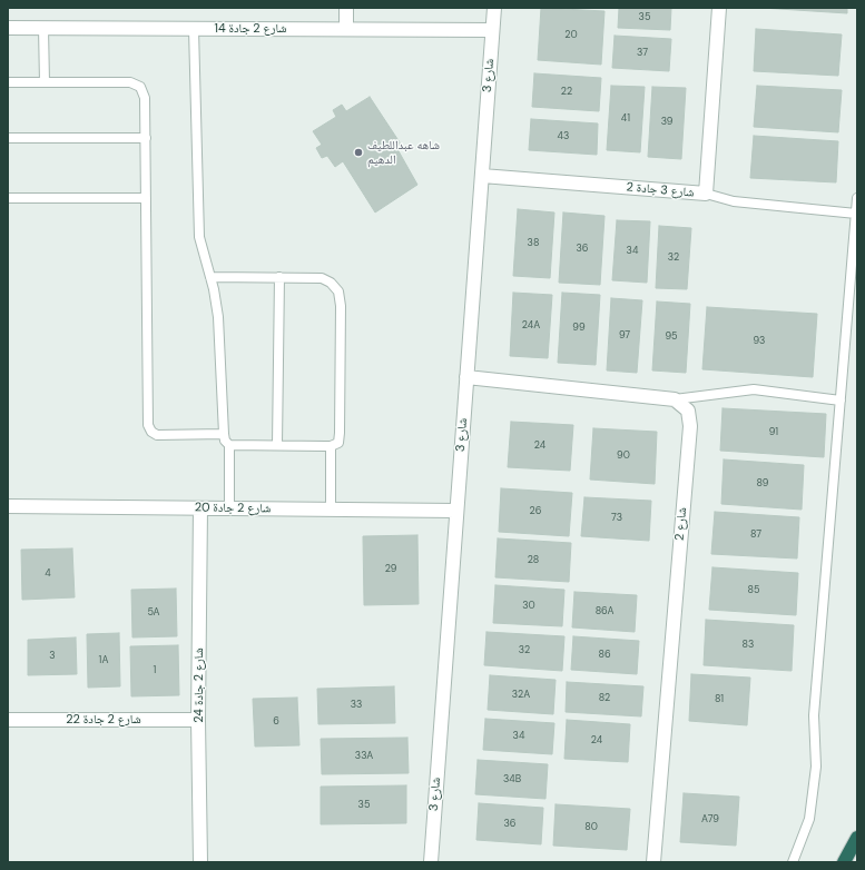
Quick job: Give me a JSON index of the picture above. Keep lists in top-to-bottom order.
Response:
{
  "streets": {
    "street": [
      "شارع 2 جادة 14",
      "شارع 3",
      "شارع 3 جادة 2",
      "شارع 2 جادة 20",
      "شارع 2",
      "شارع 2 جادة 24",
      "شارع 2 جادة 22"
    ]
  },
  "crossings": [
    ["شارع 2 جادة 14", "شارع 3"],
    ["شارع 3", "شارع 3 جادة 2"],
    ["شارع 3", "شارع 2 جادة 20"],
    ["شارع 2 جادة 20", "شارع 2 جادة 24"],
    ["شارع 2 جادة 24", "شارع 2 جادة 22"]
  ],
  "places": ["شاهه عبداللطيف الدهيم"],
  "house_numbers": [
    "35",
    "20",
    "37",
    "22",
    "41",
    "39",
    "43",
    "38",
    "36",
    "34",
    "32",
    "24A",
    "99",
    "97",
    "95",
    "93",
    "91",
    "24",
    "90",
    "89",
    "26",
    "73",
    "87",
    "28",
    "29",
    "4",
    "85",
    "30",
    "86A",
    "5A",
    "83",
    "32",
    "86",
    "3",
    "1A",
    "1",
    "32A",
    "82",
    "81",
    "33",
    "6",
    "34",
    "24",
    "33A",
    "34B",
    "35",
    "A79",
    "36",
    "80"
  ]
}
